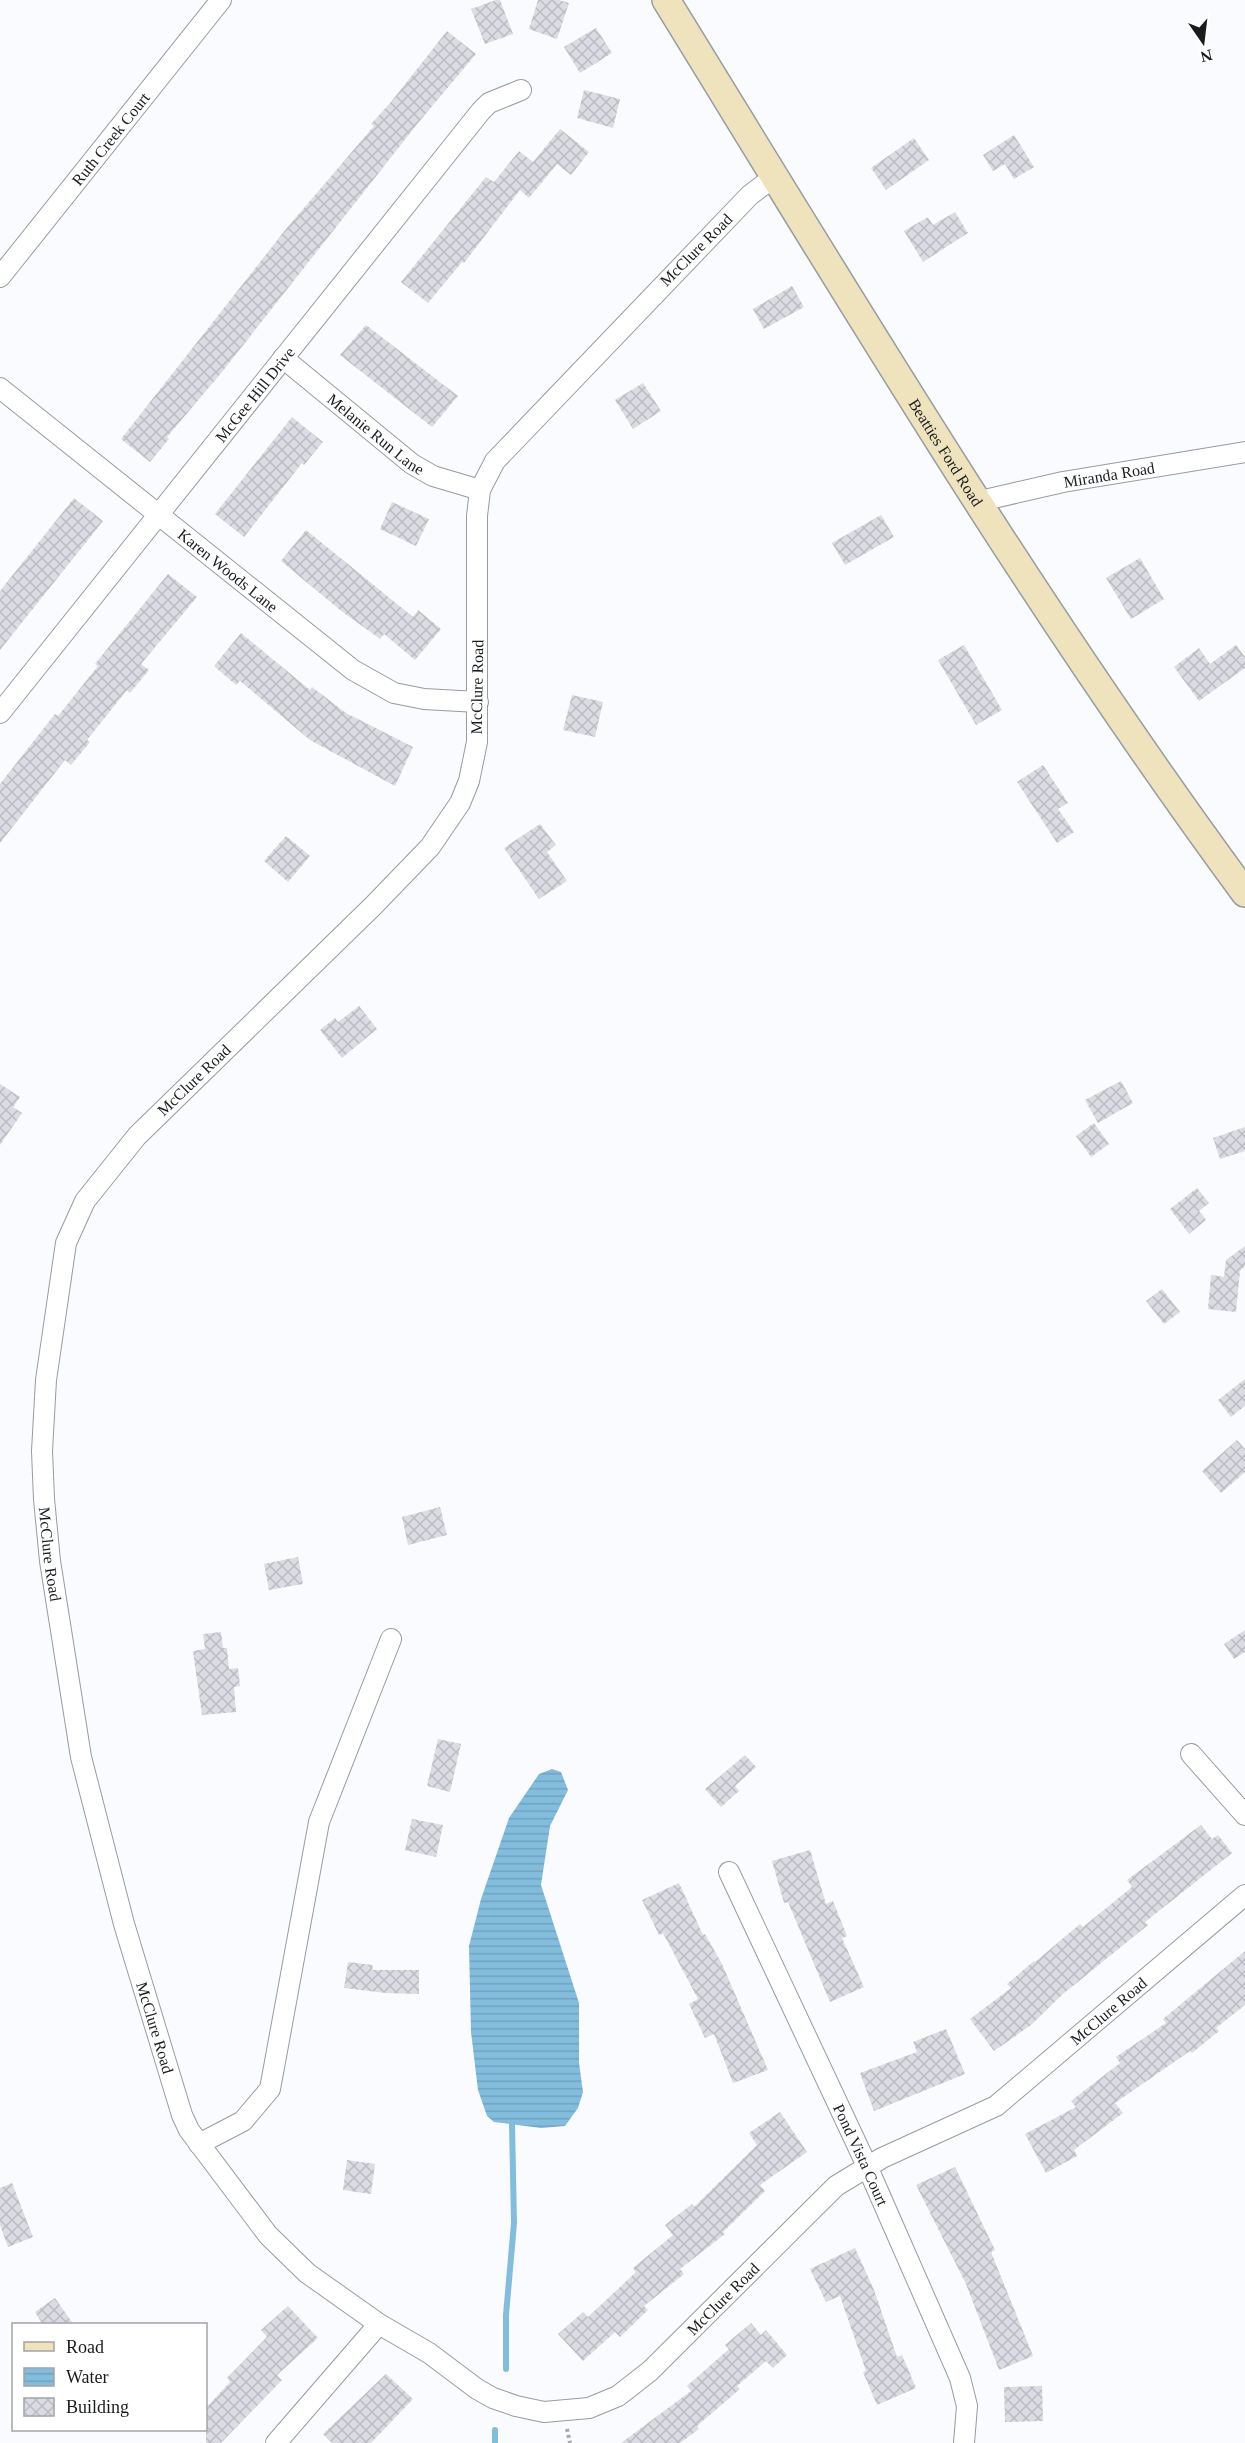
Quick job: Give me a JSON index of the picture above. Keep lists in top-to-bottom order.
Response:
{
  "streets": {
    "main road": ["Beatties Ford Road"],
    "street": [
      "Ruth Creek Court",
      "McClure Road",
      "McGee Hill Drive",
      "Melanie Run Lane",
      "Miranda Road",
      "Karen Woods Lane",
      "Pond Vista Court"
    ]
  },
  "crossings": [
    ["McClure Road", "Melanie Run Lane"],
    ["McClure Road", "Beatties Ford Road"],
    ["McClure Road", "Karen Woods Lane"],
    ["McClure Road", "Pond Vista Court"],
    ["McGee Hill Drive", "Melanie Run Lane"],
    ["McGee Hill Drive", "Karen Woods Lane"],
    ["Beatties Ford Road", "Miranda Road"]
  ],
  "legend": ["Road", "Water", "Building"],
  "north": "bottom"
}
